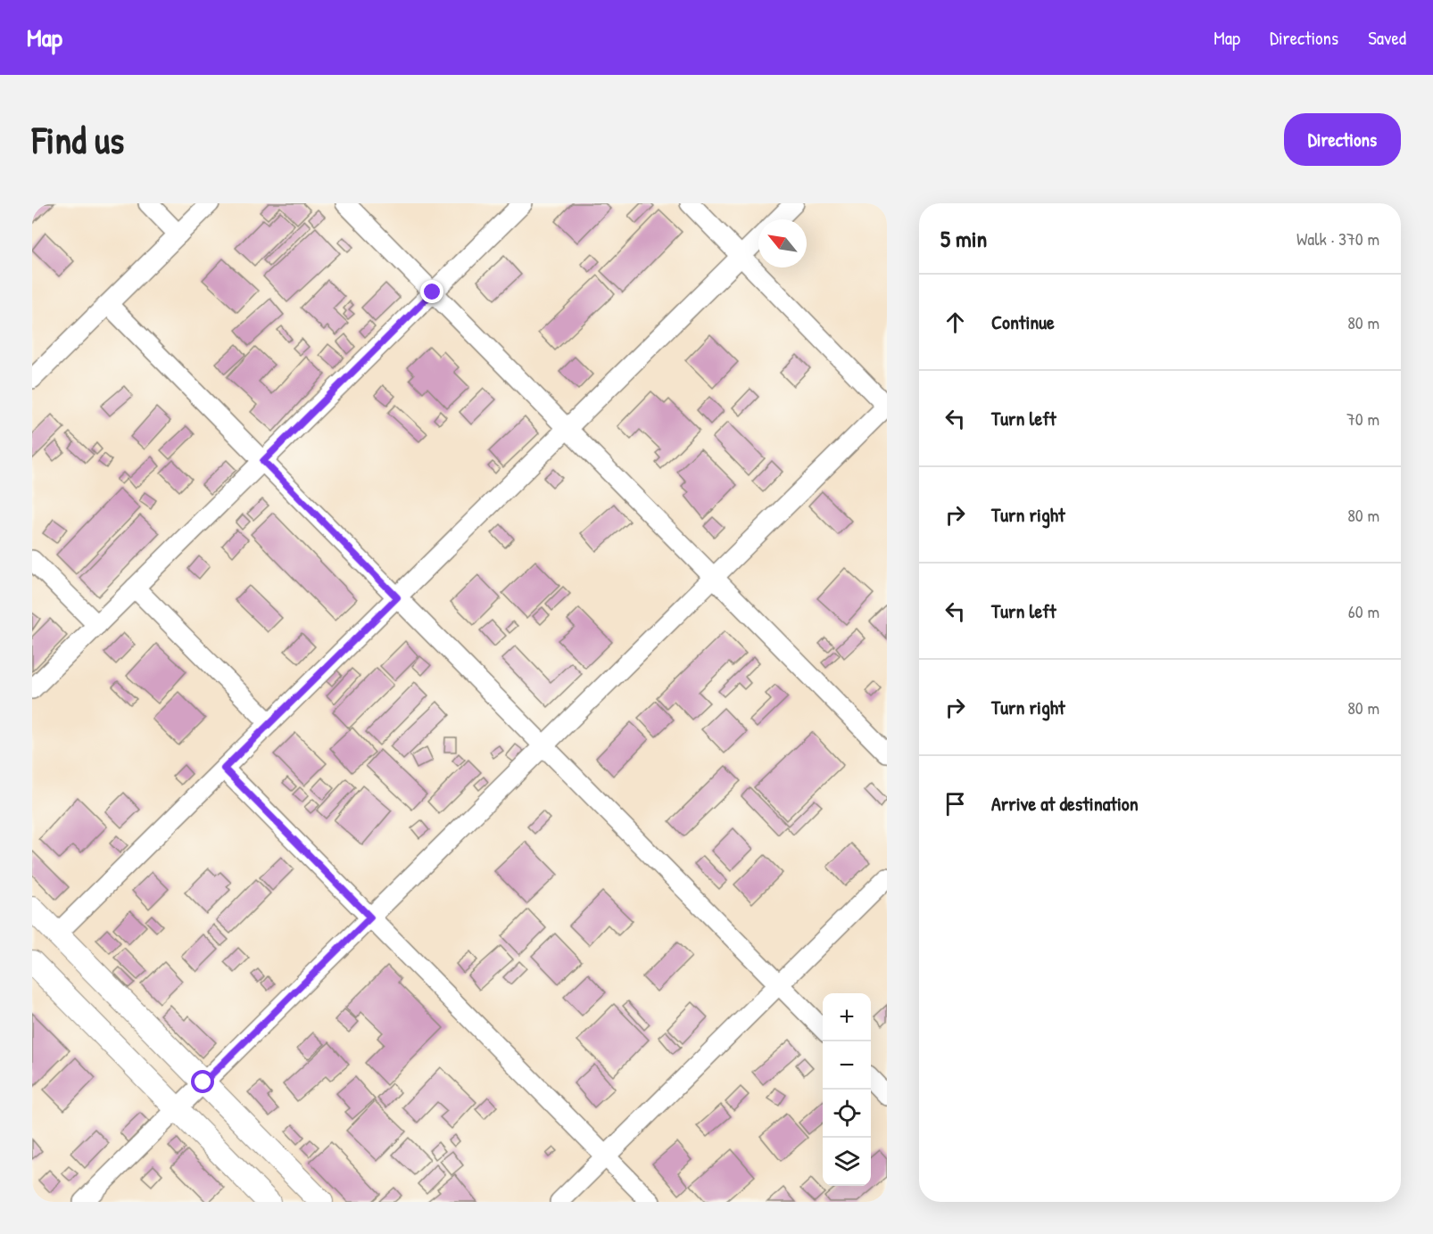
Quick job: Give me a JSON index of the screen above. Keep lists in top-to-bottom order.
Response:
{
  "north": "top left",
  "page": {
    "header": "Map",
    "nav": ["Map", "Directions", "Saved"],
    "buttons": "Directions",
    "title": "Find us",
    "heading": ["5 min", "Walk · 370 m"],
    "list": [
      ["Continue", "80 m"],
      ["Turn left", "70 m"],
      ["Turn right", "80 m"],
      ["Turn left", "60 m"],
      ["Turn right", "80 m"],
      "Arrive at destination"
    ],
    "map_buttons": ["+", "−"]
  }
}
